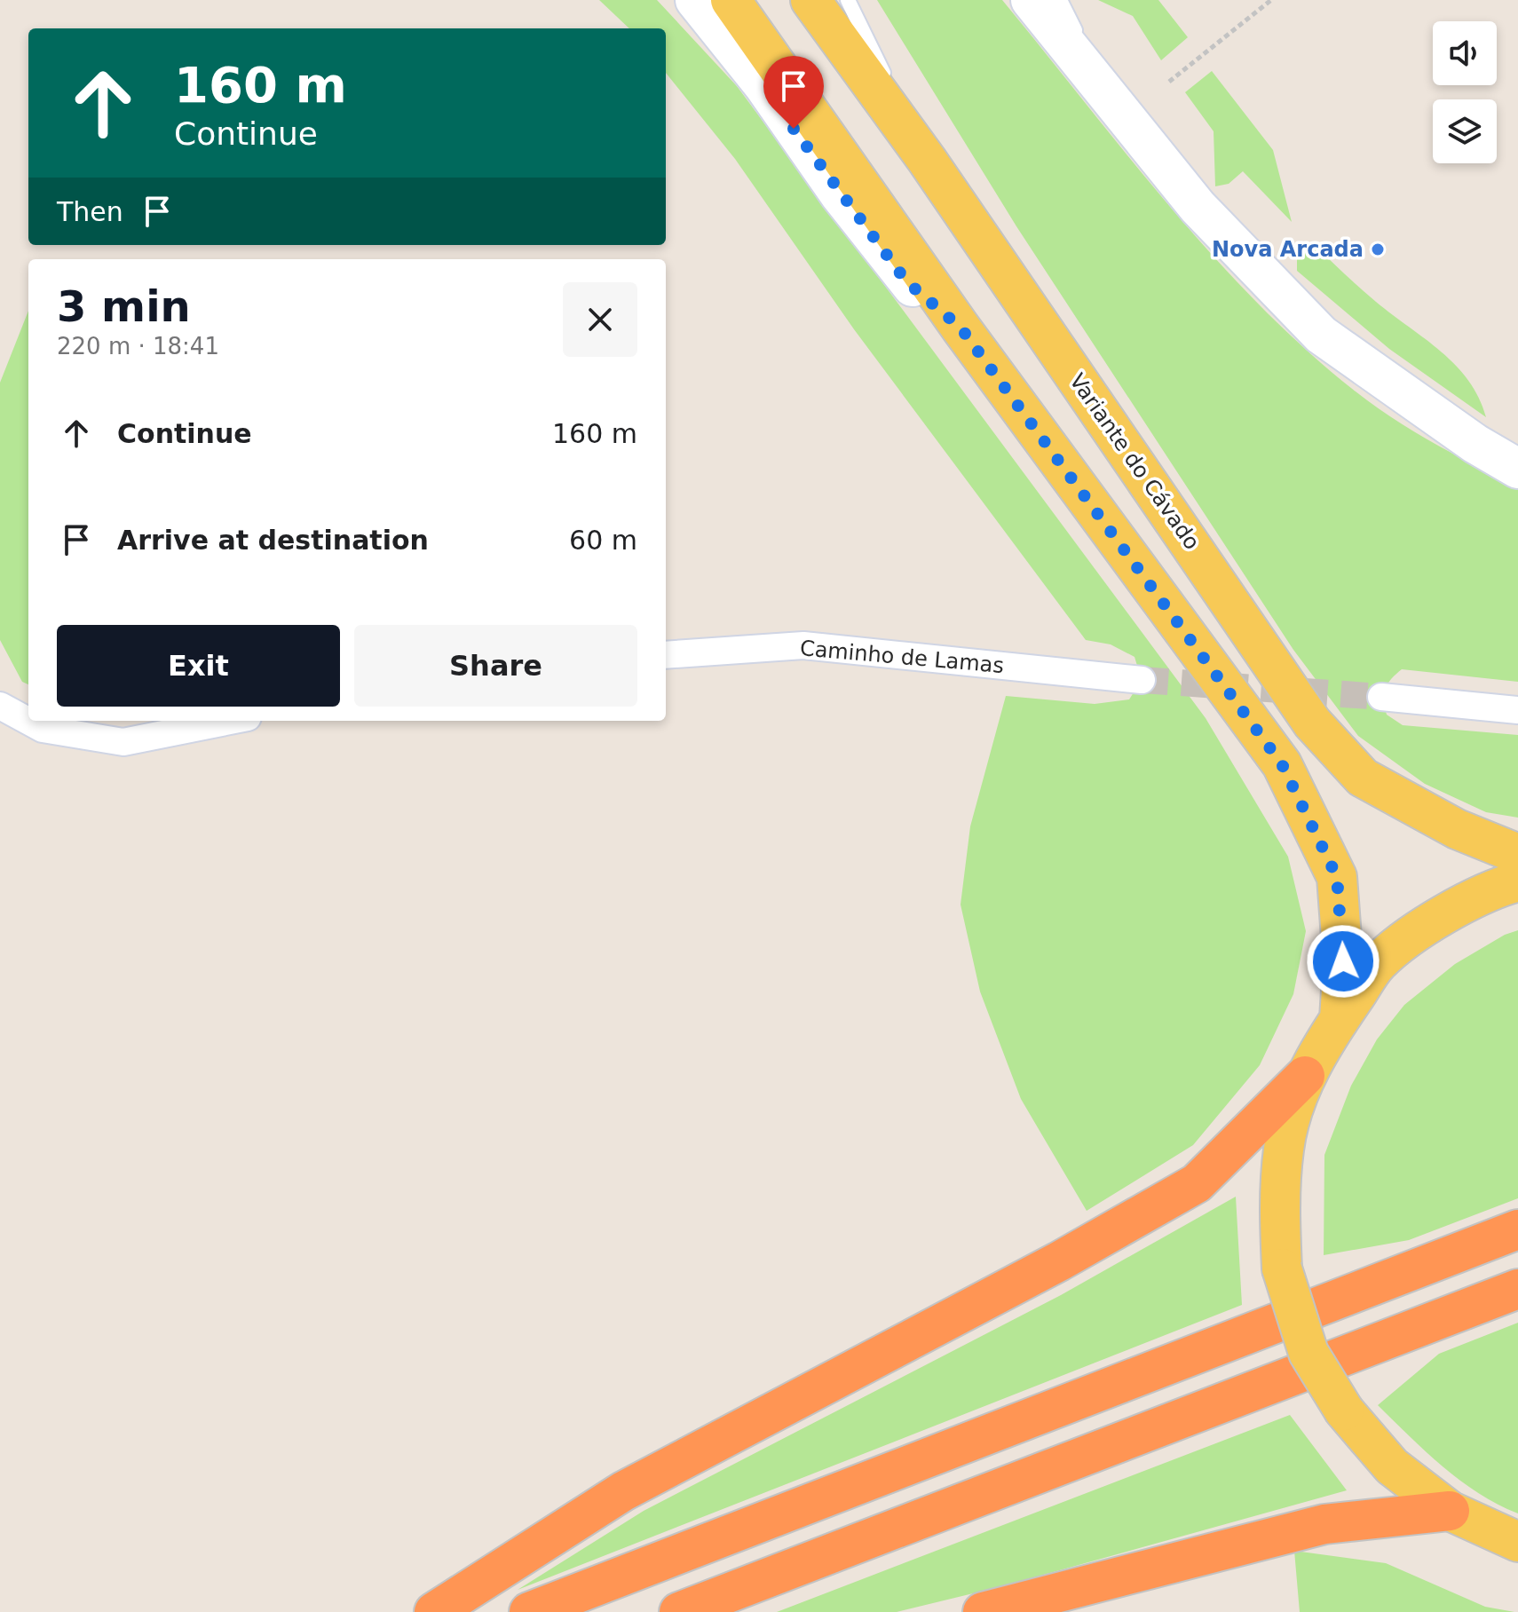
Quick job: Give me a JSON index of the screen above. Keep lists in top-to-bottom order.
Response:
{
  "streets": {
    "main road": ["Variante do Cávado"],
    "street": ["Caminho de Lamas"]
  },
  "places": ["Nova Arcada"],
  "page": {
    "turn": ["160 m", "Continue"],
    "then": "Then",
    "heading": ["3 min", "220 m · 18:41"],
    "list": [
      {
        "name": "Continue",
        "value": "160 m"
      },
      {
        "name": "Arrive at destination",
        "value": "60 m"
      }
    ],
    "buttons": ["Exit", "Share"]
  }
}
